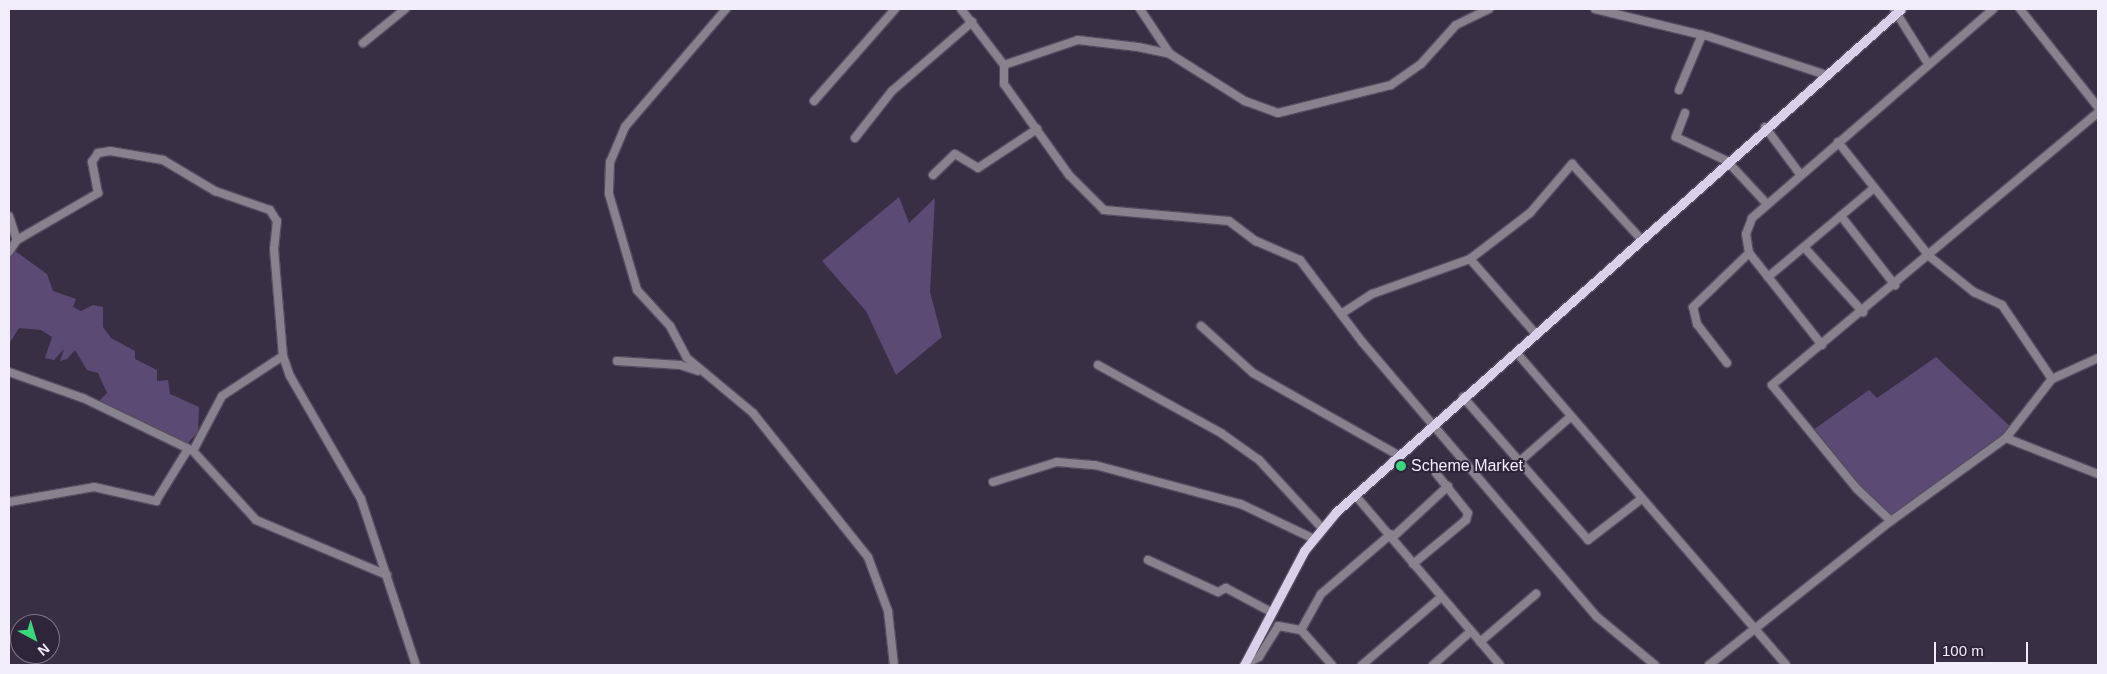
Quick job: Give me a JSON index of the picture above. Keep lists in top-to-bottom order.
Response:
{
  "places": ["Scheme Market"],
  "scale_bar": "100 m",
  "north": "bottom right"
}
